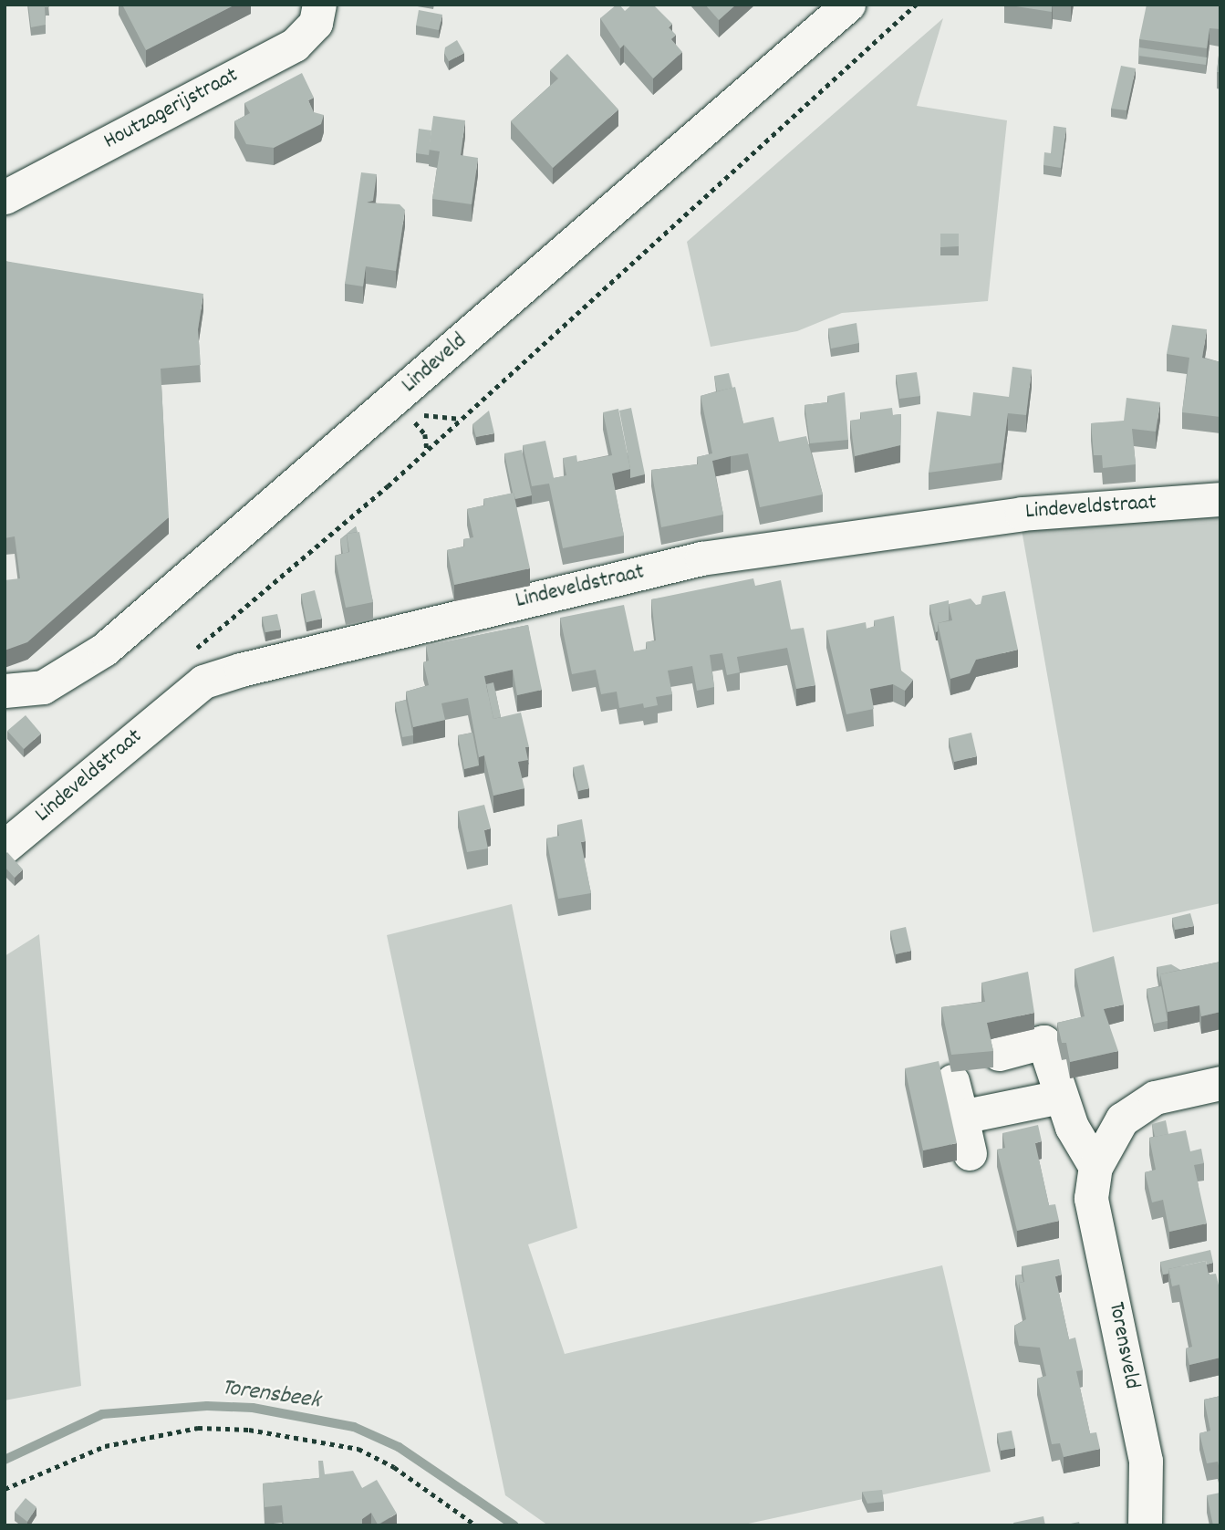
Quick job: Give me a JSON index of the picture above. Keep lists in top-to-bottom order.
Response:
{
  "streets": {
    "street": [
      "Houtzagerijstraat",
      "Lindeveld",
      "Lindeveldstraat",
      "Torensveld"
    ]
  },
  "water": ["Torensbeek"]
}
